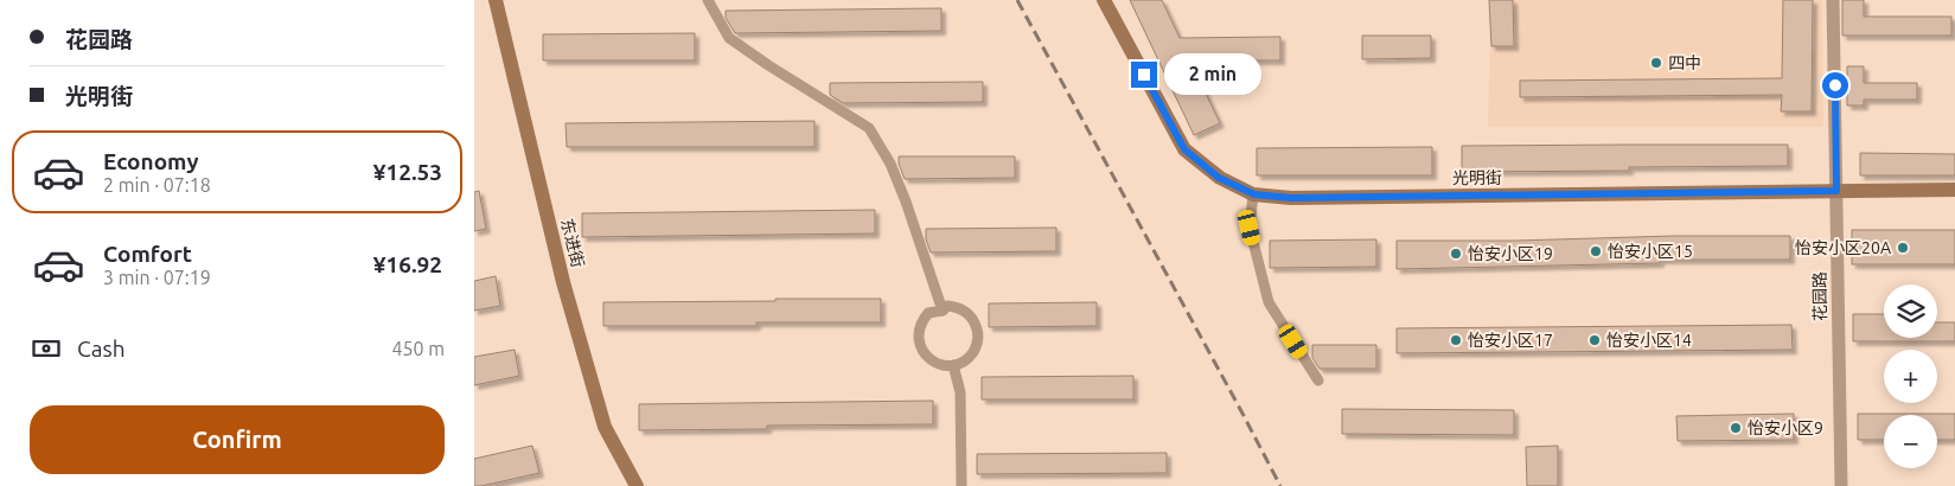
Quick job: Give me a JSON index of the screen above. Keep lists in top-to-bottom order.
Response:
{
  "streets": {
    "main road": ["光明街", "东进街"],
    "street": ["花园路"]
  },
  "crossings": [
    ["光明街", "花园路"]
  ],
  "places": [
    "四中",
    "怡安小区20A",
    "怡安小区15",
    "怡安小区19",
    "怡安小区17",
    "怡安小区14",
    "怡安小区9"
  ],
  "page": {
    "banner": ["花园路", "光明街"],
    "bubble": "2 min",
    "list": [
      {
        "name": "Economy",
        "note": "2 min · 07:18",
        "value": "¥12.53"
      },
      {
        "name": "Comfort",
        "note": "3 min · 07:19",
        "value": "¥16.92"
      }
    ],
    "map_buttons": ["+", "−"],
    "pay": ["Cash", "450 m"],
    "buttons": "Confirm"
  }
}
